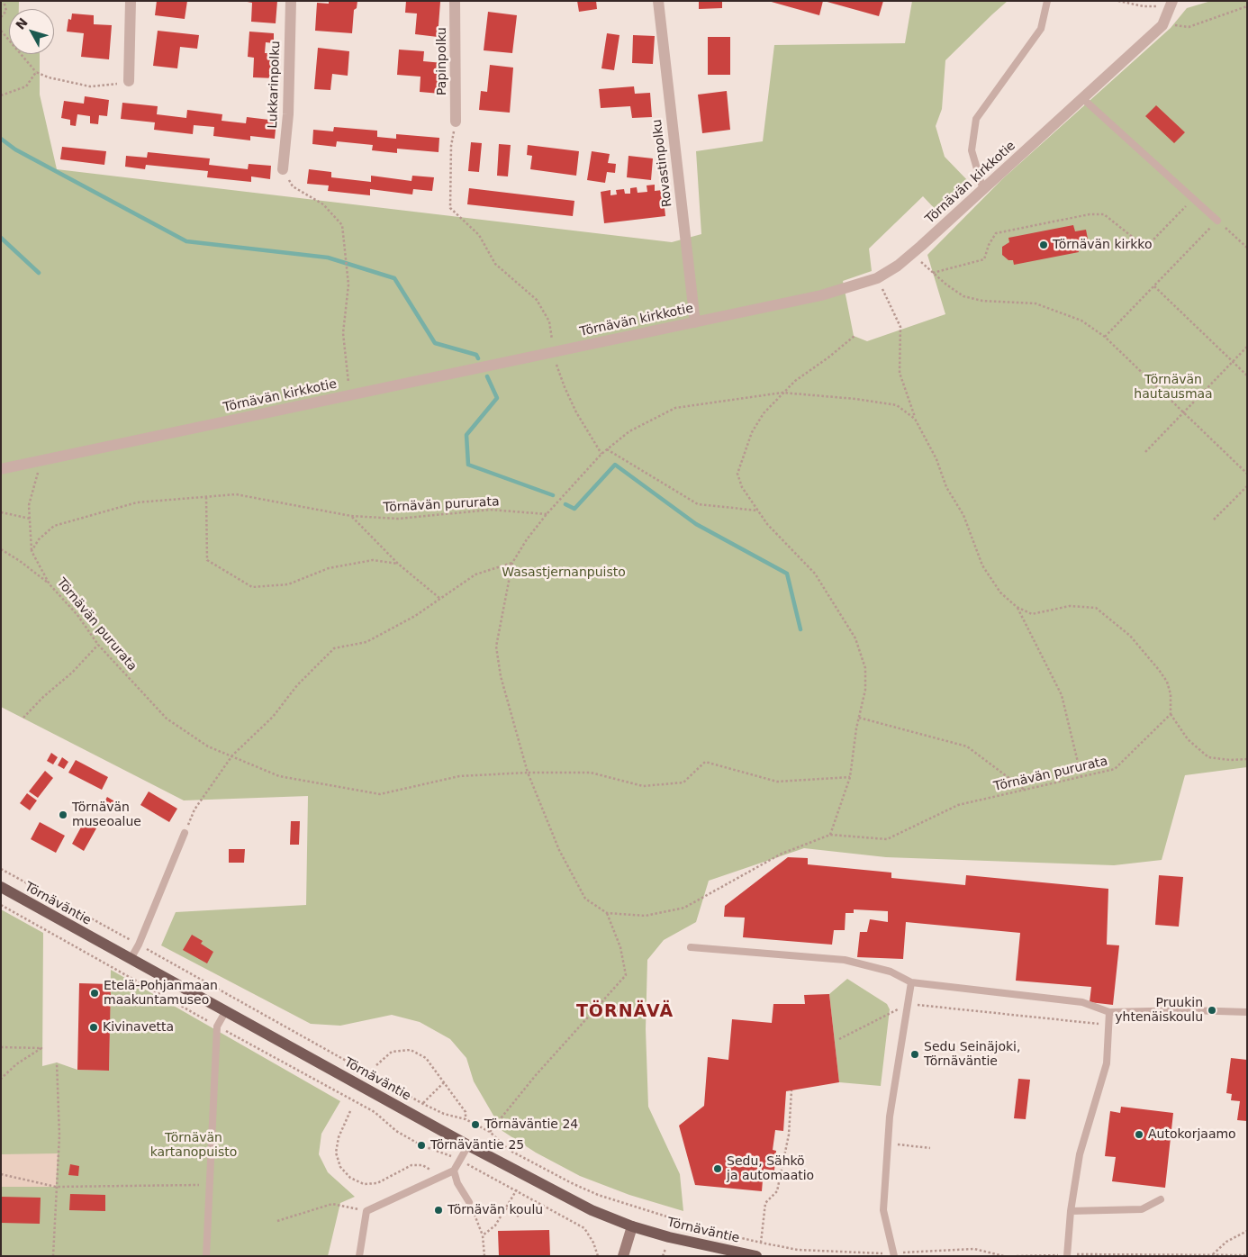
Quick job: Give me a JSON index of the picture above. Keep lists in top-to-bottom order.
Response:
{
  "streets": {
    "main road": ["Törnäväntie"],
    "street": [
      "Papinpolku",
      "Lukkarinpolku",
      "Rovastinpolku",
      "Törnävän kirkkotie"
    ],
    "path": ["Törnävän pururata"]
  },
  "crossings": [
    ["Rovastinpolku", "Törnävän kirkkotie"]
  ],
  "districts": ["TÖRNÄVÄ"],
  "parks": ["Törnävän hautausmaa", "Wasastjernanpuisto", "Törnävän kartanopuisto"],
  "places": [
    "Törnävän kirkko",
    "Törnävän museoalue",
    "Etelä-Pohjanmaan maakuntamuseo",
    "Pruukin yhtenäiskoulu",
    "Kivinavetta",
    "Sedu Seinäjoki, Törnäväntie",
    "Törnäväntie 24",
    "Autokorjaamo",
    "Törnäväntie 25",
    "Sedu, Sähkö ja automaatio",
    "Törnävän koulu"
  ],
  "north": "top left"
}
